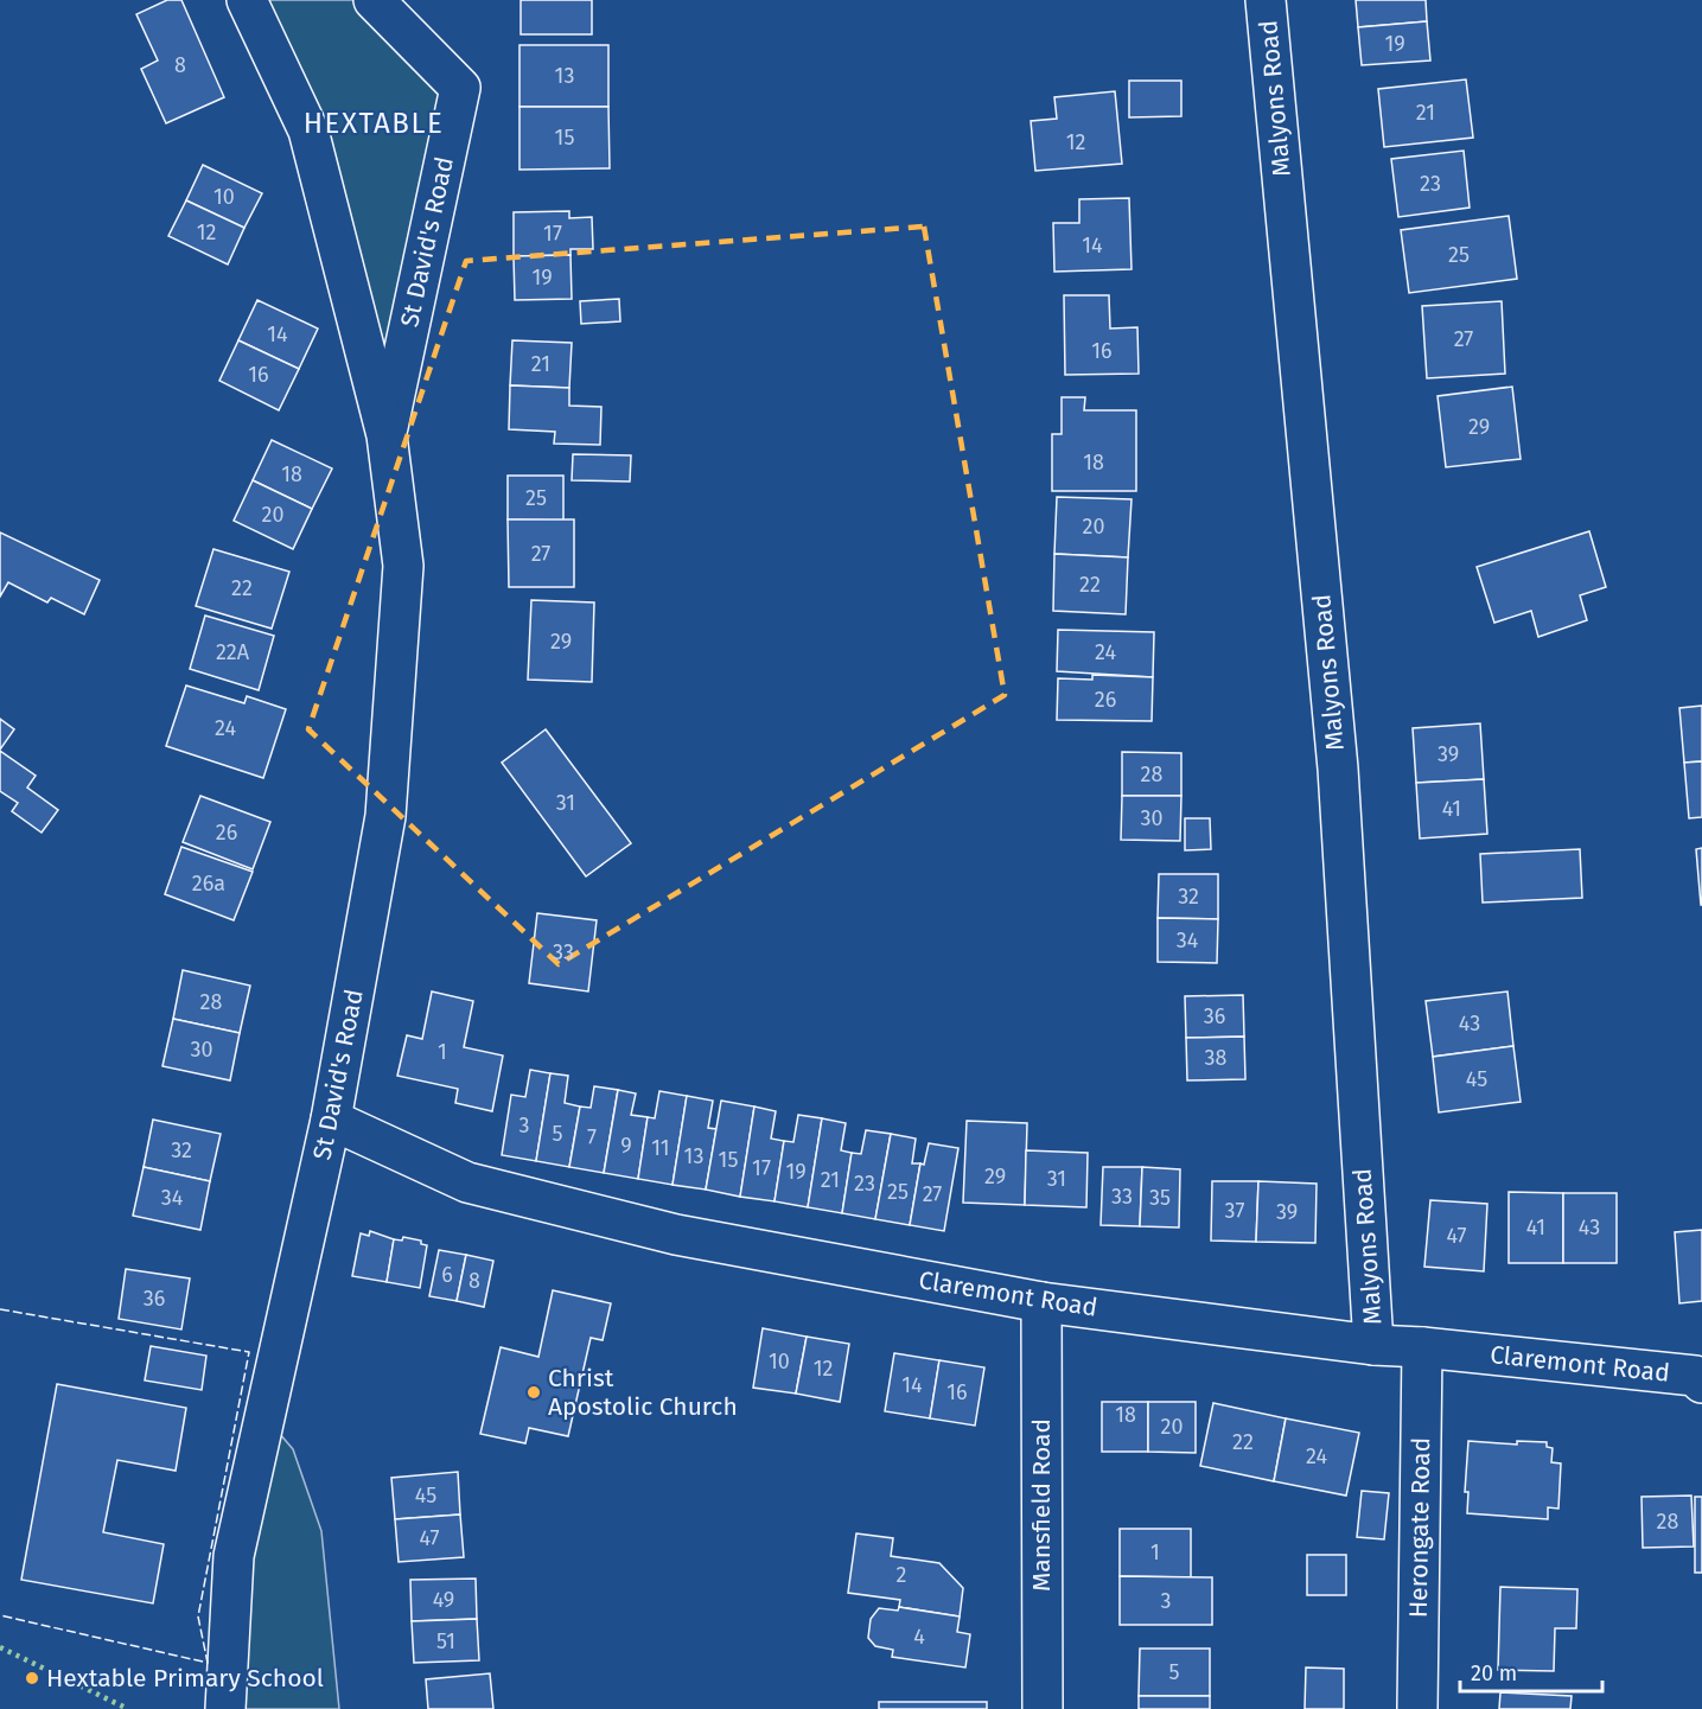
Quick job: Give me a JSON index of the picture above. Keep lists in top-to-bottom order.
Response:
{
  "streets": {
    "street": [
      "Malyons Road",
      "St David's Road",
      "Claremont Road",
      "Mansfield Road",
      "Herongate Road"
    ]
  },
  "crossings": [
    ["Malyons Road", "Claremont Road"],
    ["St David's Road", "Claremont Road"],
    ["Claremont Road", "Mansfield Road"],
    ["Claremont Road", "Herongate Road"]
  ],
  "districts": ["HEXTABLE"],
  "places": ["Christ Apostolic Church", "Hextable Primary School"],
  "house_numbers": [
    "19",
    "8",
    "13",
    "21",
    "15",
    "12",
    "23",
    "10",
    "12",
    "17",
    "14",
    "25",
    "19",
    "14",
    "27",
    "16",
    "21",
    "16",
    "29",
    "18",
    "18",
    "25",
    "20",
    "20",
    "27",
    "22",
    "22",
    "29",
    "22A",
    "24",
    "26",
    "24",
    "39",
    "28",
    "31",
    "41",
    "30",
    "26",
    "26a",
    "32",
    "34",
    "33",
    "28",
    "36",
    "43",
    "30",
    "1",
    "38",
    "45",
    "3",
    "5",
    "7",
    "9",
    "11",
    "32",
    "13",
    "15",
    "17",
    "19",
    "29",
    "31",
    "21",
    "23",
    "25",
    "27",
    "33",
    "34",
    "35",
    "37",
    "39",
    "41",
    "43",
    "47",
    "6",
    "8",
    "36",
    "10",
    "12",
    "14",
    "16",
    "18",
    "20",
    "22",
    "24",
    "45",
    "28",
    "47",
    "1",
    "2",
    "49",
    "3",
    "4",
    "51",
    "5"
  ],
  "scale_bar": "20 m"
}
